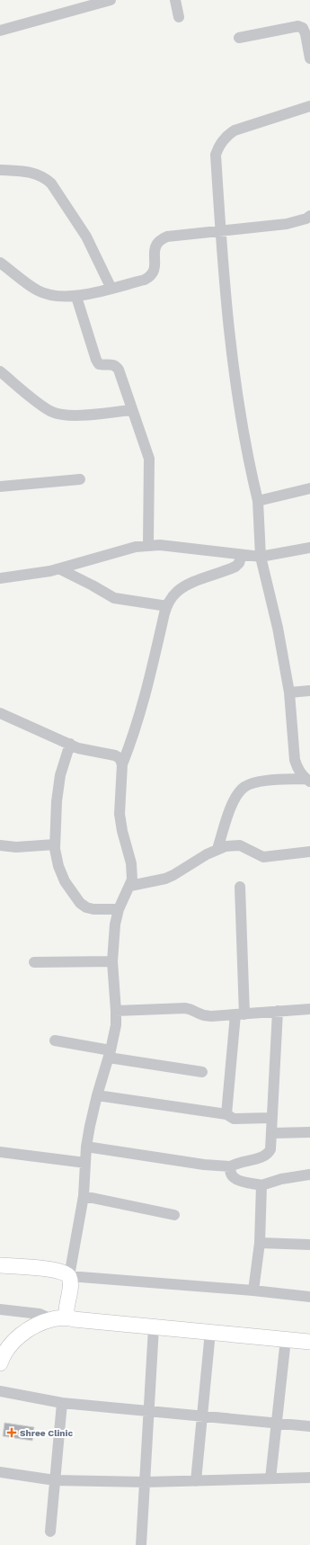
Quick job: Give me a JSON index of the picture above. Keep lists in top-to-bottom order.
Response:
{
  "places": {
    "health": ["Shree Clinic"]
  }
}
